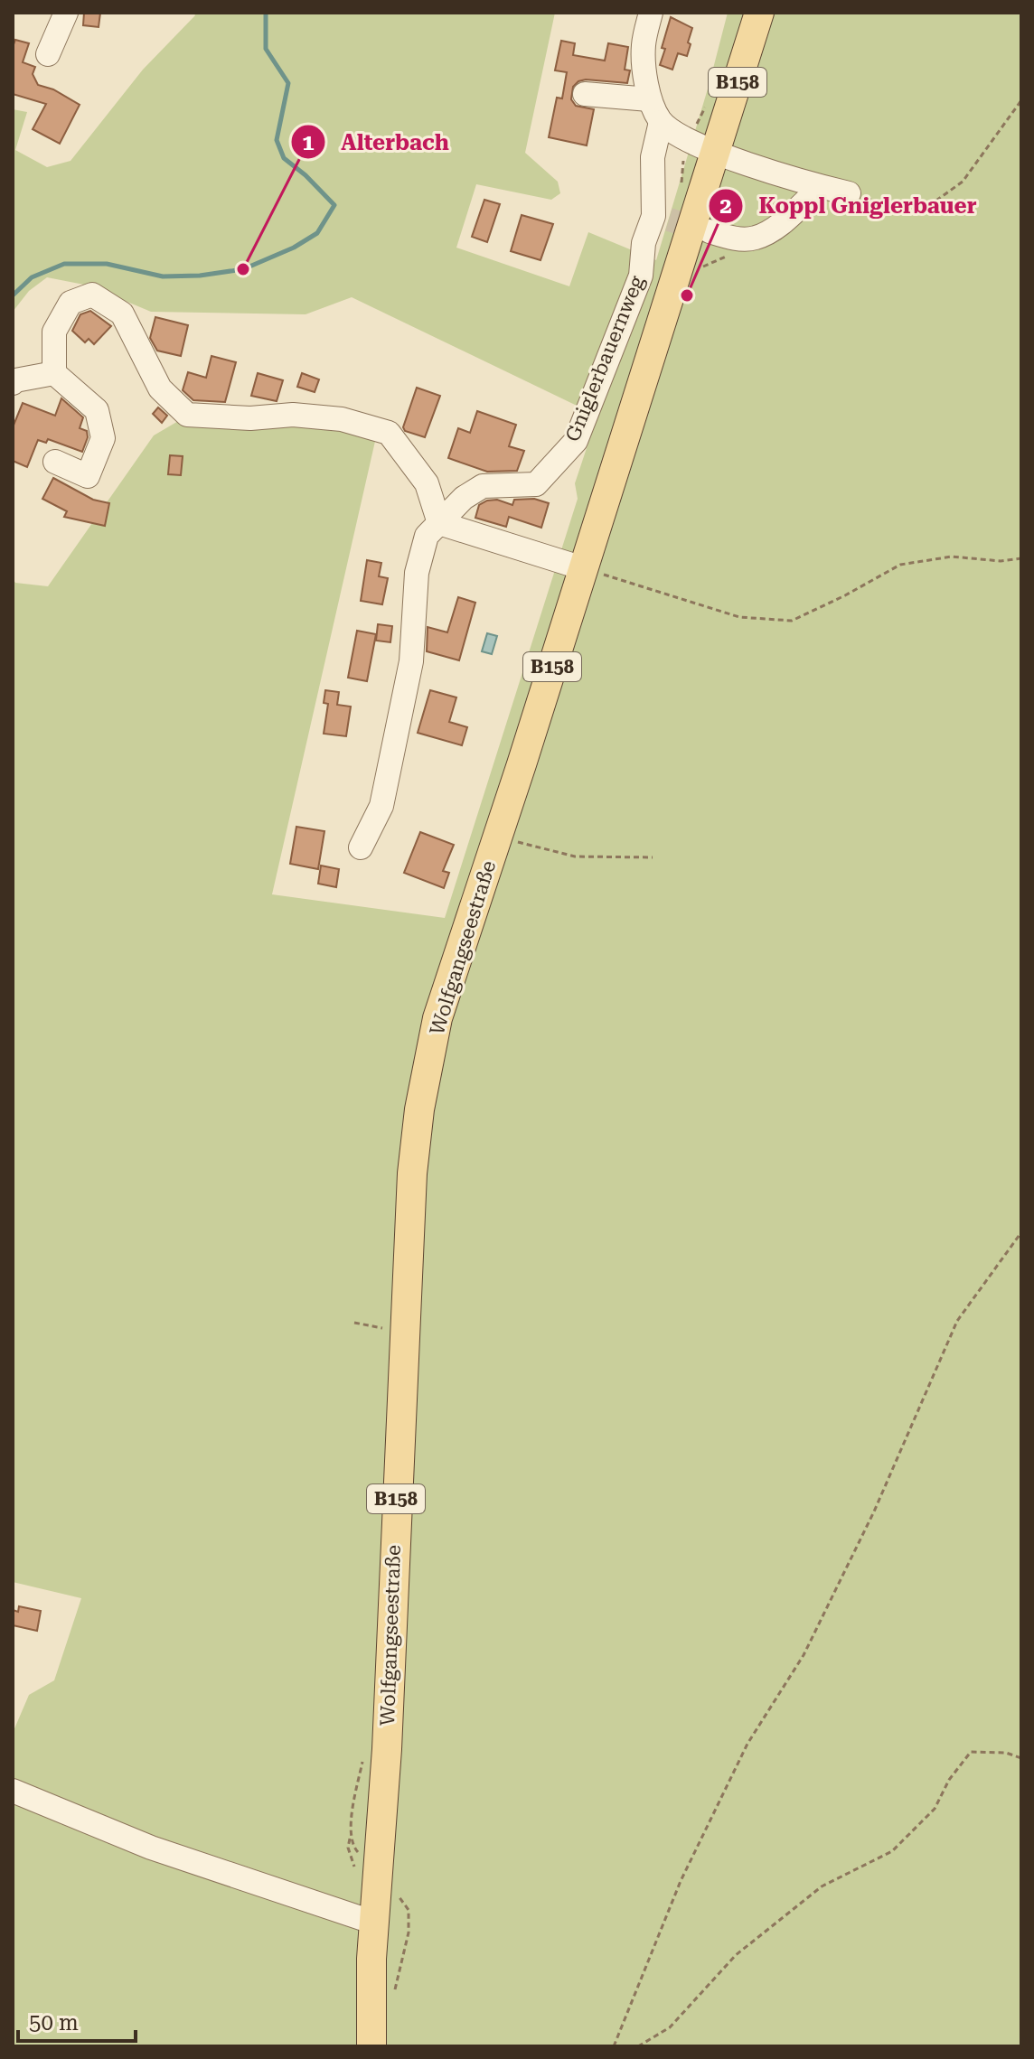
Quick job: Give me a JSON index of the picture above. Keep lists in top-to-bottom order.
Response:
{
  "streets": {
    "main road": ["B158", "Wolfgangseestraße"],
    "street": ["Gniglerbauernweg"]
  },
  "places": ["Alterbach", "Koppl Gniglerbauer"],
  "scale_bar": "50 m"
}
